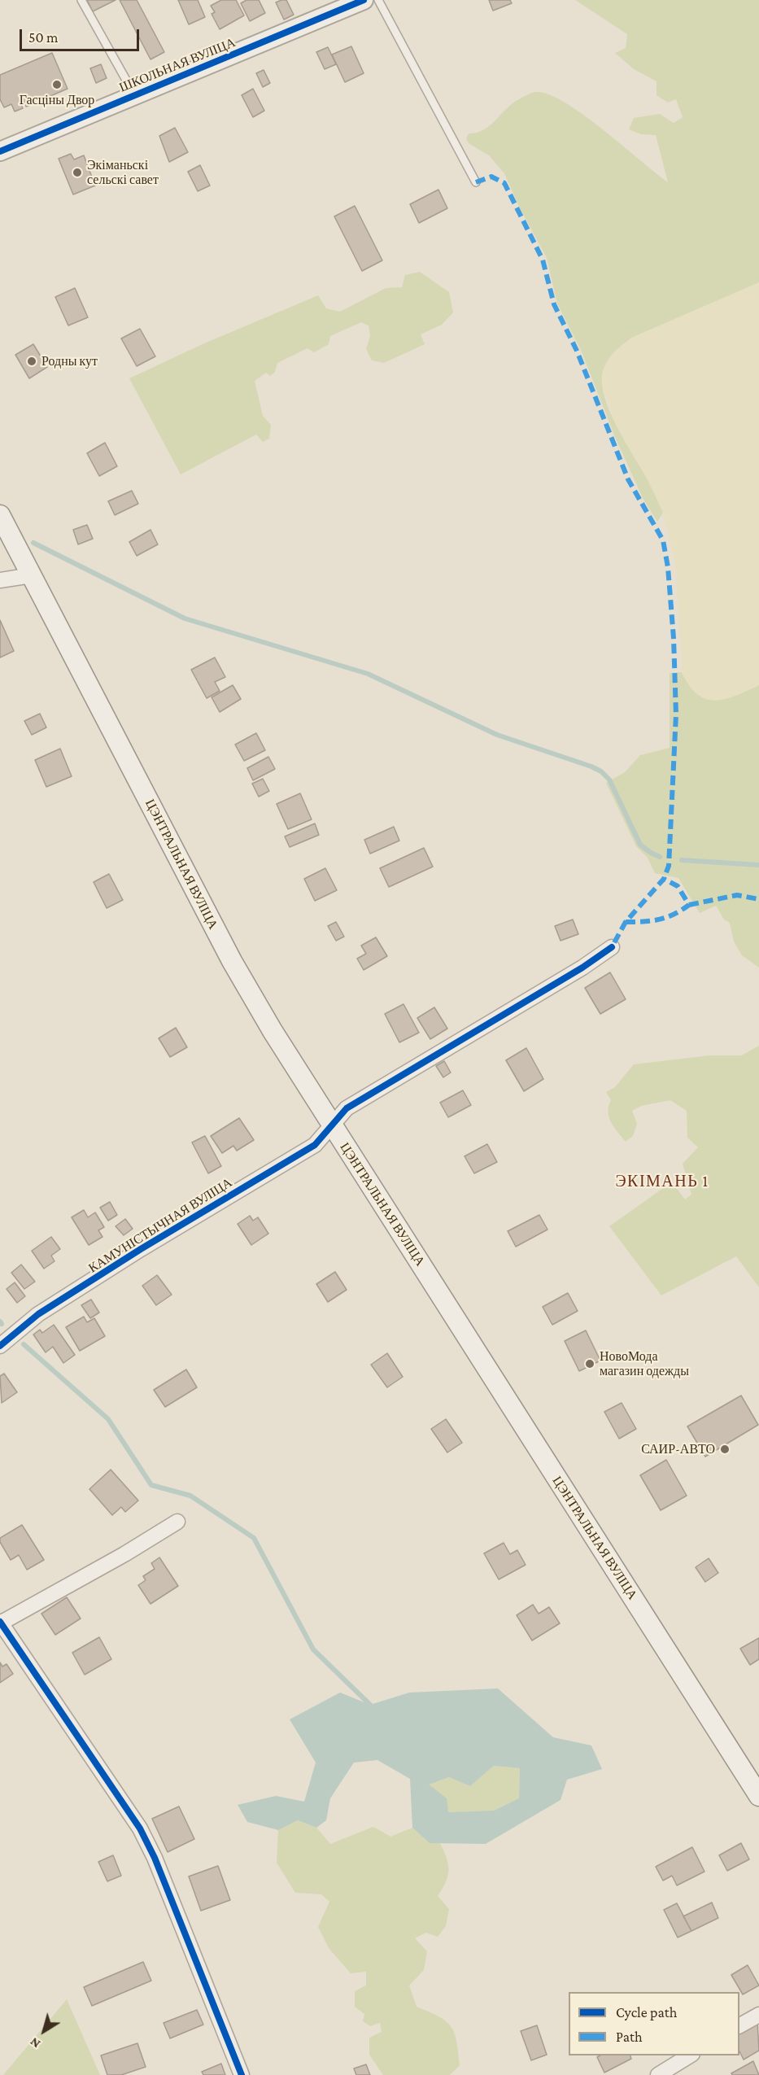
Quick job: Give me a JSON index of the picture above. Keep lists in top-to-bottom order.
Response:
{
  "streets": {
    "main road": ["ЦЭНТРАЛЬНАЯ ВУЛІЦА"],
    "street": ["ШКОЛЬНАЯ ВУЛІЦА", "КАМУНІСТЫЧНАЯ ВУЛІЦА"]
  },
  "crossings": [
    ["ЦЭНТРАЛЬНАЯ ВУЛІЦА", "КАМУНІСТЫЧНАЯ ВУЛІЦА"]
  ],
  "districts": ["ЭКІМАНЬ 1"],
  "places": [
    "Гасціны Двор",
    "Экіманьскі сельскі савет",
    "Родны кут",
    "НовоМода магазин одежды",
    "САИР-АВТО"
  ],
  "legend": ["Cycle path", "Path"],
  "scale_bar": "50 m",
  "north": "bottom left"
}
